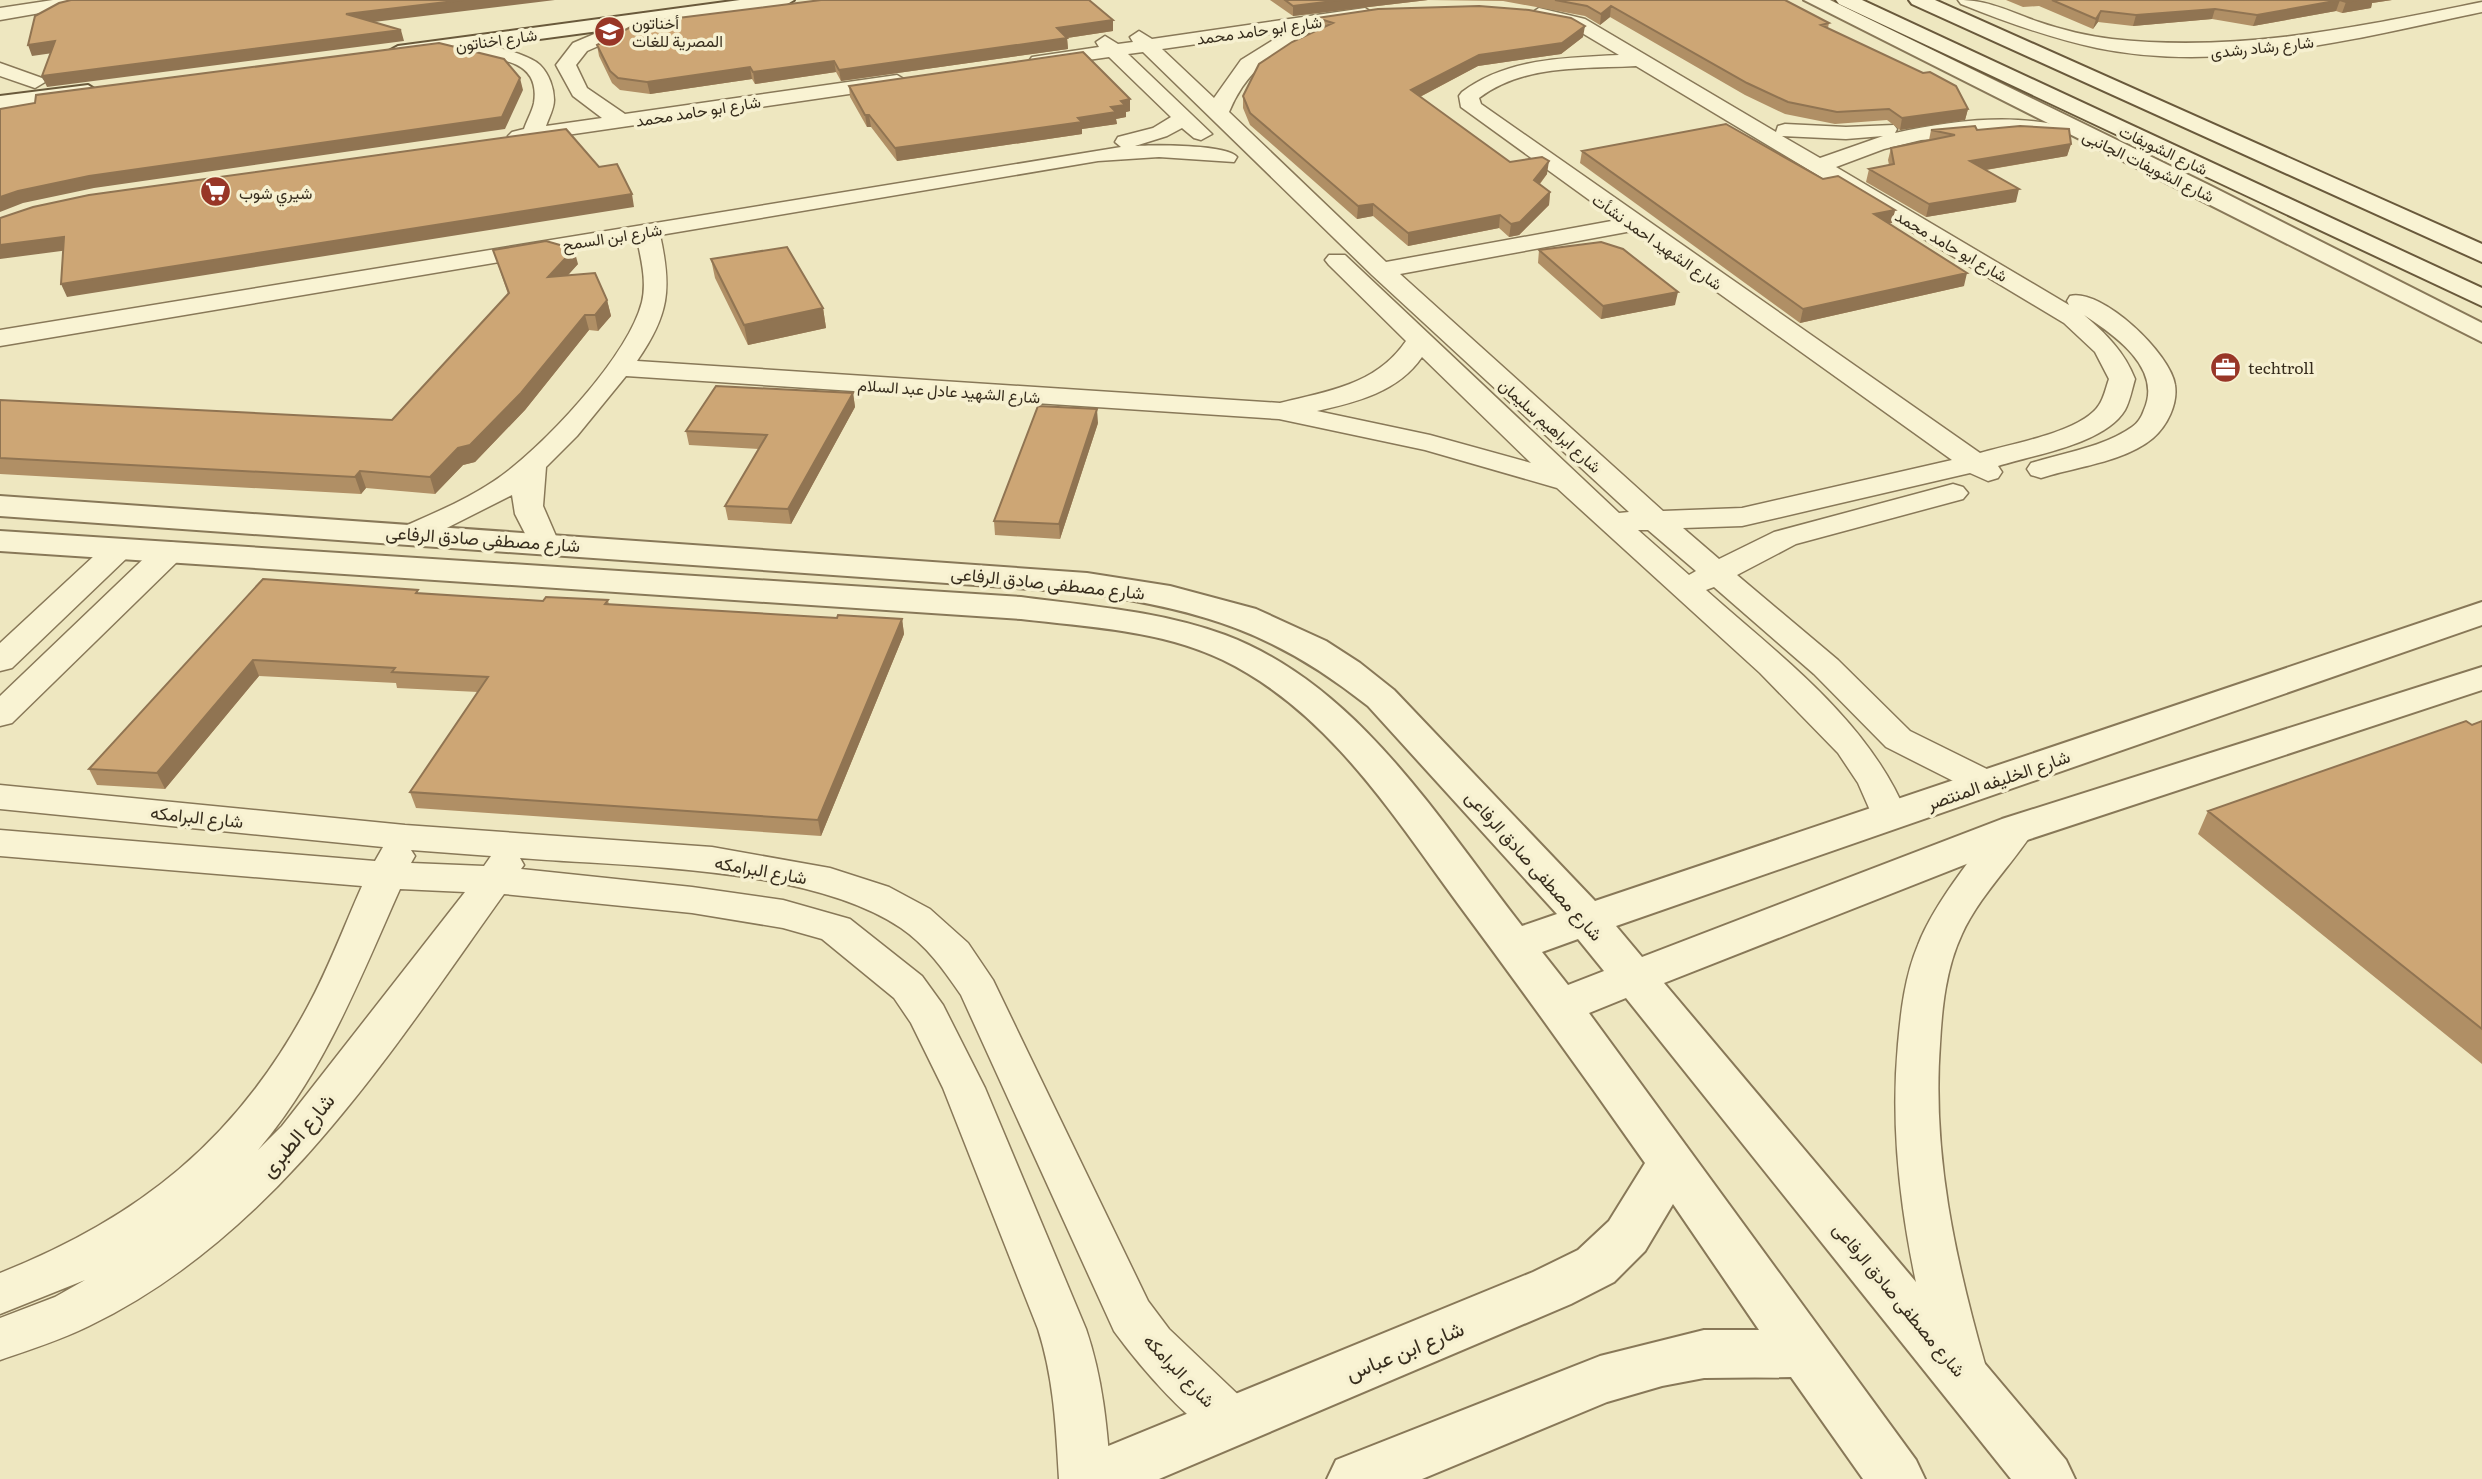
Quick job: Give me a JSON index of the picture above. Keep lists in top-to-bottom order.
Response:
{
  "streets": {
    "street": [
      "شارع ابو حامد محمد",
      "شارع اخناتون",
      "شارع رشاد رشدى",
      "شارع الشويفات",
      "شارع الشويفات الجانبى",
      "شارع ابن السمح",
      "شارع الشهيد احمد نشأت",
      "شارع الشهيد عادل عبد السلام",
      "شارع ابراهيم سليمان",
      "شارع مصطفى صادق الرفاعى",
      "شارع الخليفه المنتصر",
      "شارع البرامكه",
      "شارع الطبرى",
      "شارع ابن عباس"
    ]
  },
  "crossings": [
    ["شارع ابو حامد محمد", "شارع الشهيد احمد نشأت"],
    ["شارع ابو حامد محمد", "شارع ابراهيم سليمان"],
    ["شارع ابن السمح", "شارع ابراهيم سليمان"],
    ["شارع الشهيد عادل عبد السلام", "شارع ابراهيم سليمان"],
    ["شارع ابراهيم سليمان", "شارع الخليفه المنتصر"],
    ["شارع مصطفى صادق الرفاعى", "شارع الخليفه المنتصر"],
    ["شارع مصطفى صادق الرفاعى", "شارع ابن عباس"],
    ["شارع البرامكه", "شارع الطبرى"],
    ["شارع البرامكه", "شارع ابن عباس"]
  ],
  "places": {
    "school or university": ["أخناتون المصرية للغات"],
    "supermarket": ["شيري شوب"],
    "office": ["techtroll"]
  }
}
